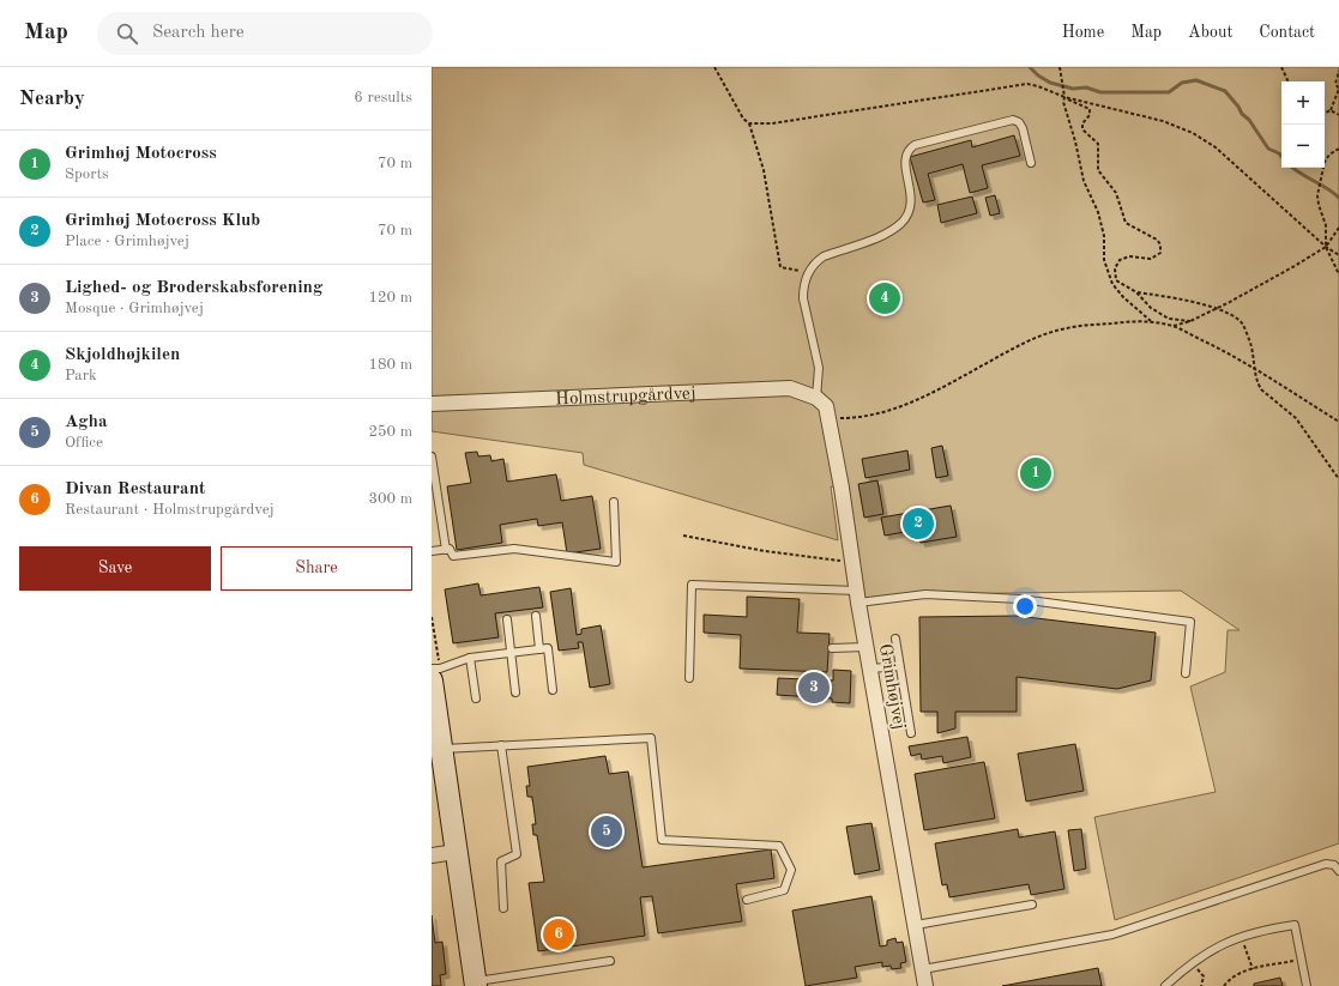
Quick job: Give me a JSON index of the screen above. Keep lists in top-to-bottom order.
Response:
{
  "streets": {
    "street": ["Holmstrupgårdvej", "Grimhøjvej"]
  },
  "crossings": [
    ["Holmstrupgårdvej", "Grimhøjvej"]
  ],
  "page": {
    "header": "Map",
    "search": "Search here",
    "nav": [
      "Home",
      "Map",
      "About",
      "Contact"
    ],
    "heading": ["Nearby", "6 results"],
    "map_buttons": ["+", "−"],
    "list": [
      {
        "mark": "1",
        "name": "Grimhøj Motocross",
        "note": "Sports",
        "value": "70 m"
      },
      {
        "mark": "2",
        "name": "Grimhøj Motocross Klub",
        "note": "Place · Grimhøjvej",
        "value": "70 m"
      },
      {
        "mark": "3",
        "name": "Lighed- og Broderskabsforening",
        "note": "Mosque · Grimhøjvej",
        "value": "120 m"
      },
      {
        "mark": "4",
        "name": "Skjoldhøjkilen",
        "note": "Park",
        "value": "180 m"
      },
      {
        "mark": "5",
        "name": "Agha",
        "note": "Office",
        "value": "250 m"
      },
      {
        "mark": "6",
        "name": "Divan Restaurant",
        "note": "Restaurant · Holmstrupgårdvej",
        "value": "300 m"
      }
    ],
    "pins": [
      "4",
      "1",
      "2",
      "3",
      "5",
      "6"
    ],
    "buttons": ["Save", "Share"]
  }
}
